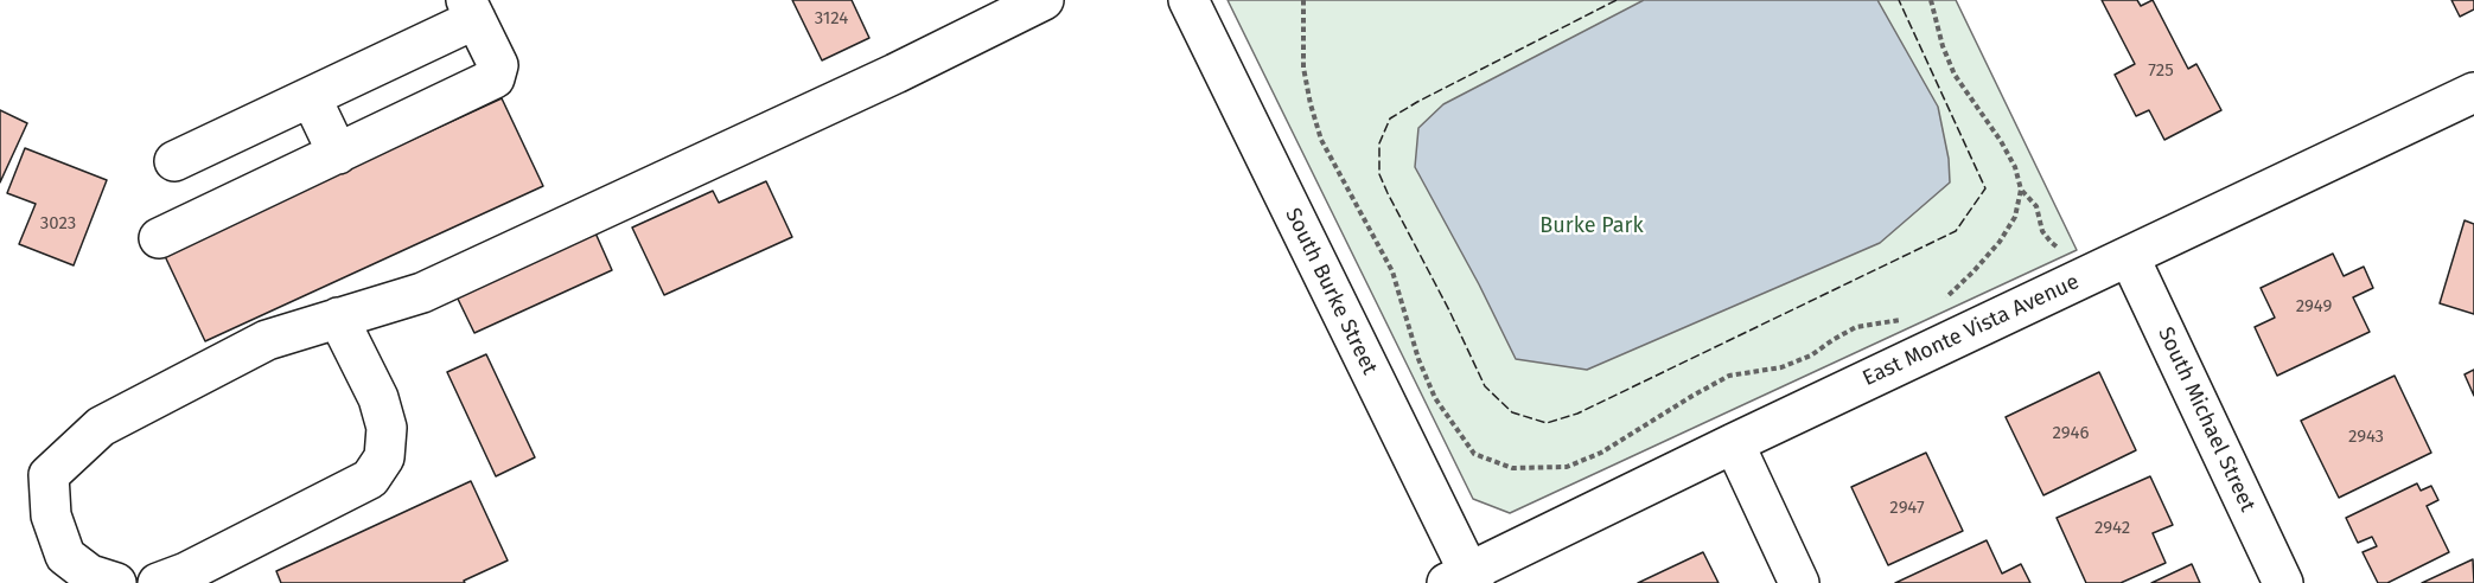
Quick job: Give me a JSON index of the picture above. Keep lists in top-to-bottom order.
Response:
{
  "streets": {
    "street": ["South Burke Street", "East Monte Vista Avenue", "South Michael Street"]
  },
  "crossings": [
    ["South Burke Street", "East Monte Vista Avenue"],
    ["East Monte Vista Avenue", "South Michael Street"]
  ],
  "parks": ["Burke Park"],
  "house_numbers": [
    "3124",
    "725",
    "3023",
    "2949",
    "2946",
    "2943",
    "2947",
    "2942"
  ]
}
